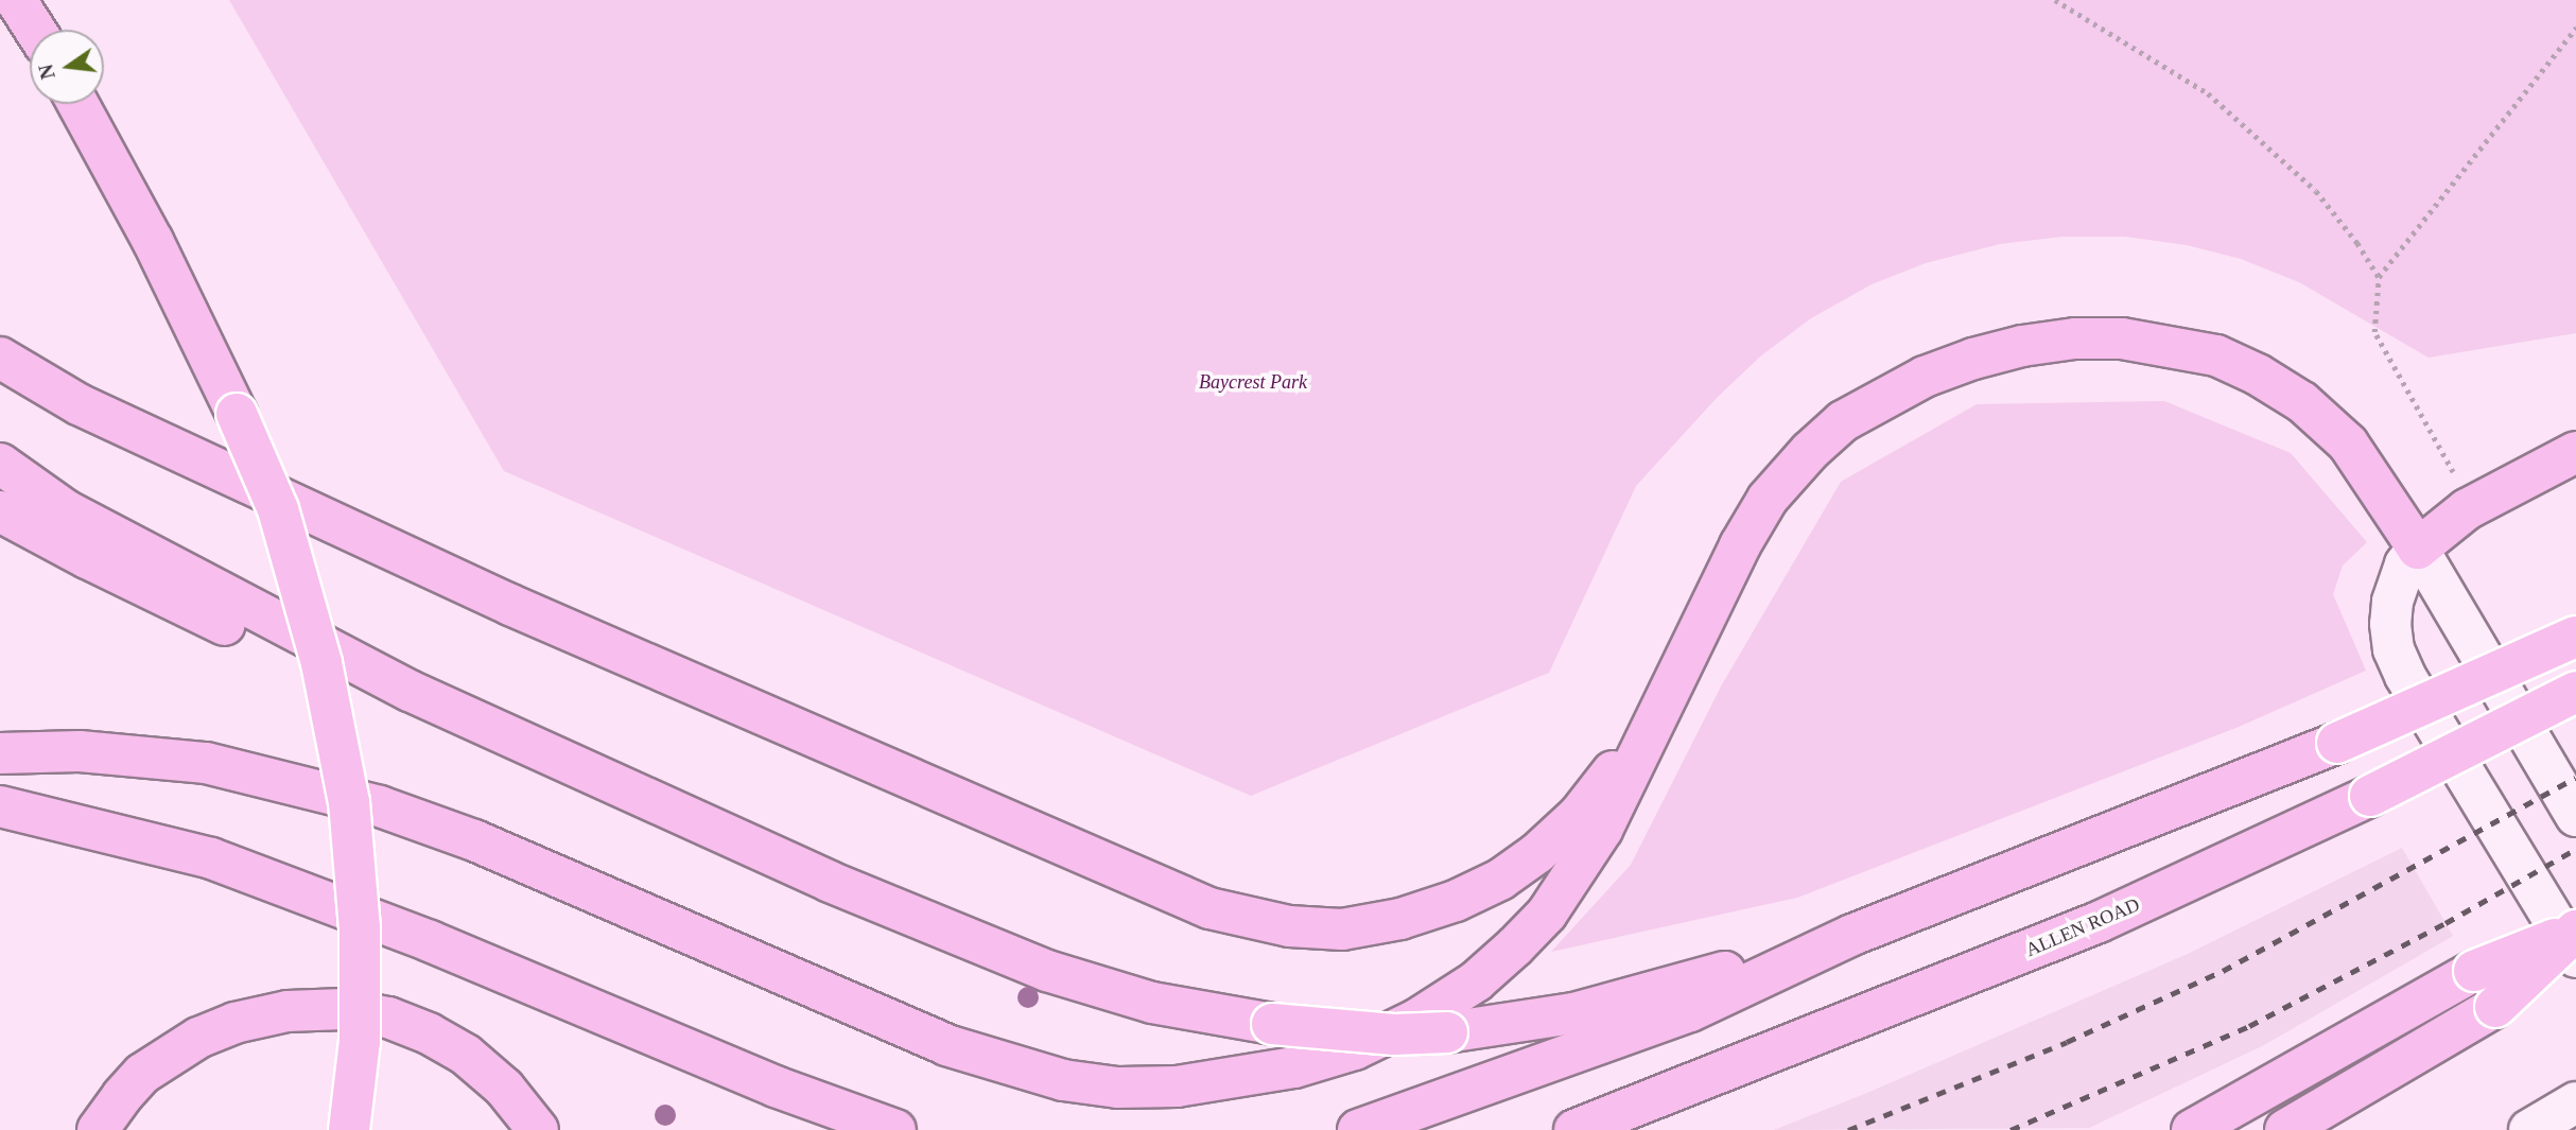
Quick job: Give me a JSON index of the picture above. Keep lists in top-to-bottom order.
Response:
{
  "streets": {
    "highway": ["ALLEN ROAD"]
  },
  "parks": ["Baycrest Park"],
  "north": "left"
}
